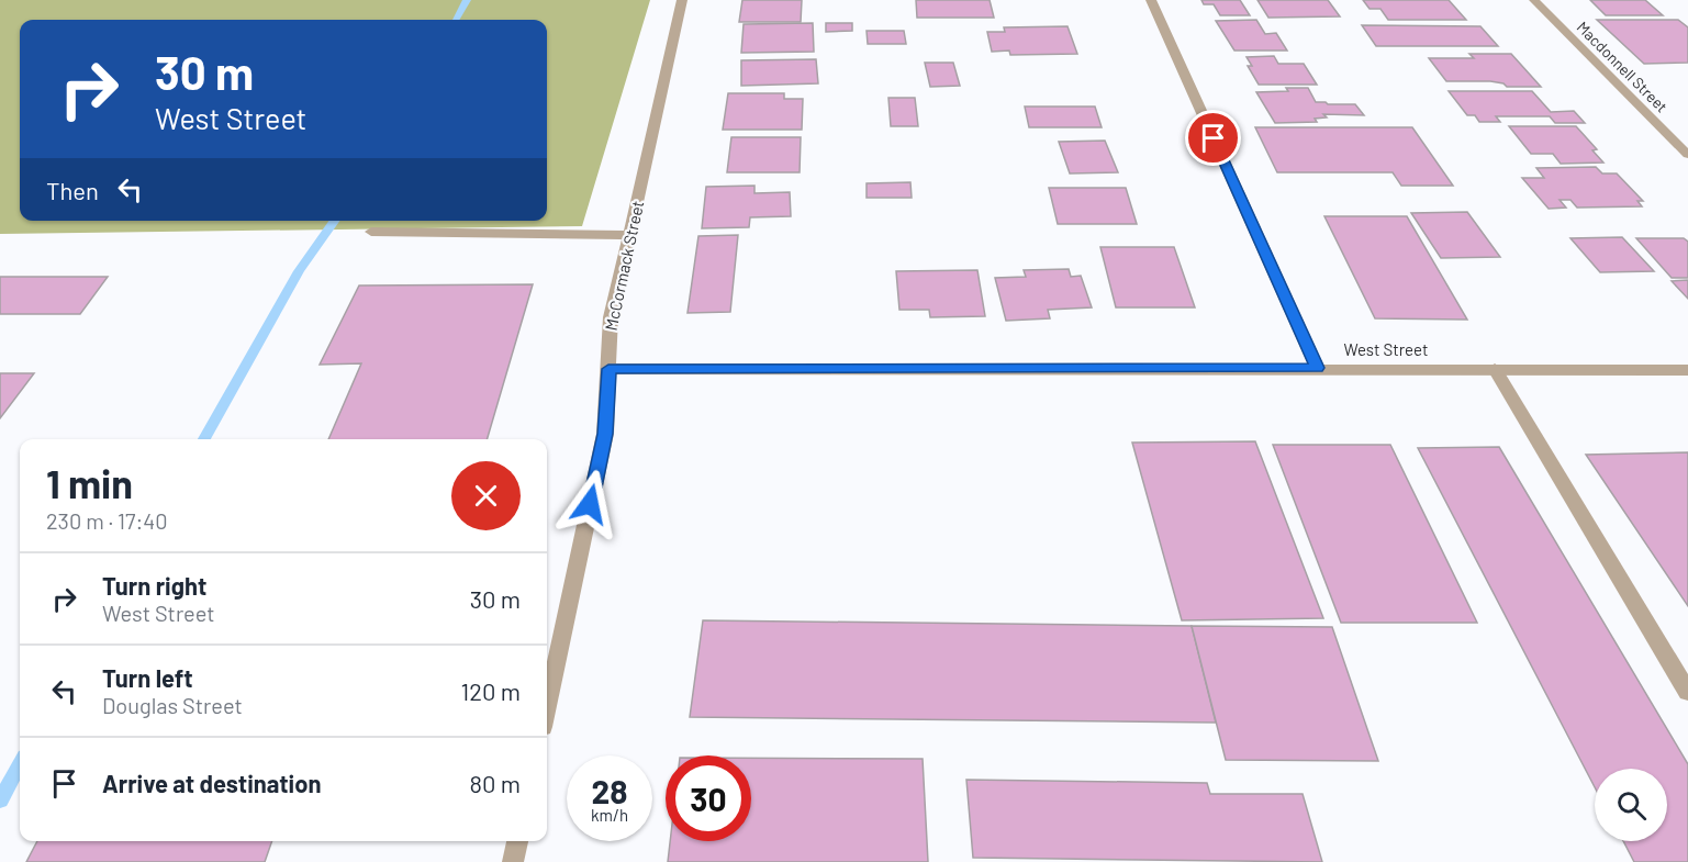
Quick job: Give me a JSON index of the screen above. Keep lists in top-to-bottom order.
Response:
{
  "streets": {
    "street": ["Macdonnell Street", "McCormack Street", "West Street"]
  },
  "crossings": [
    ["McCormack Street", "West Street"]
  ],
  "page": {
    "turn": ["30 m", "West Street"],
    "then": "Then",
    "heading": ["1 min", "230 m · 17:40"],
    "list": [
      {
        "name": "Turn right",
        "note": "West Street",
        "value": "30 m"
      },
      {
        "name": "Turn left",
        "note": "Douglas Street",
        "value": "120 m"
      },
      {
        "name": "Arrive at destination",
        "value": "80 m"
      }
    ],
    "speed": "28 km/h",
    "limit": "30"
  }
}
